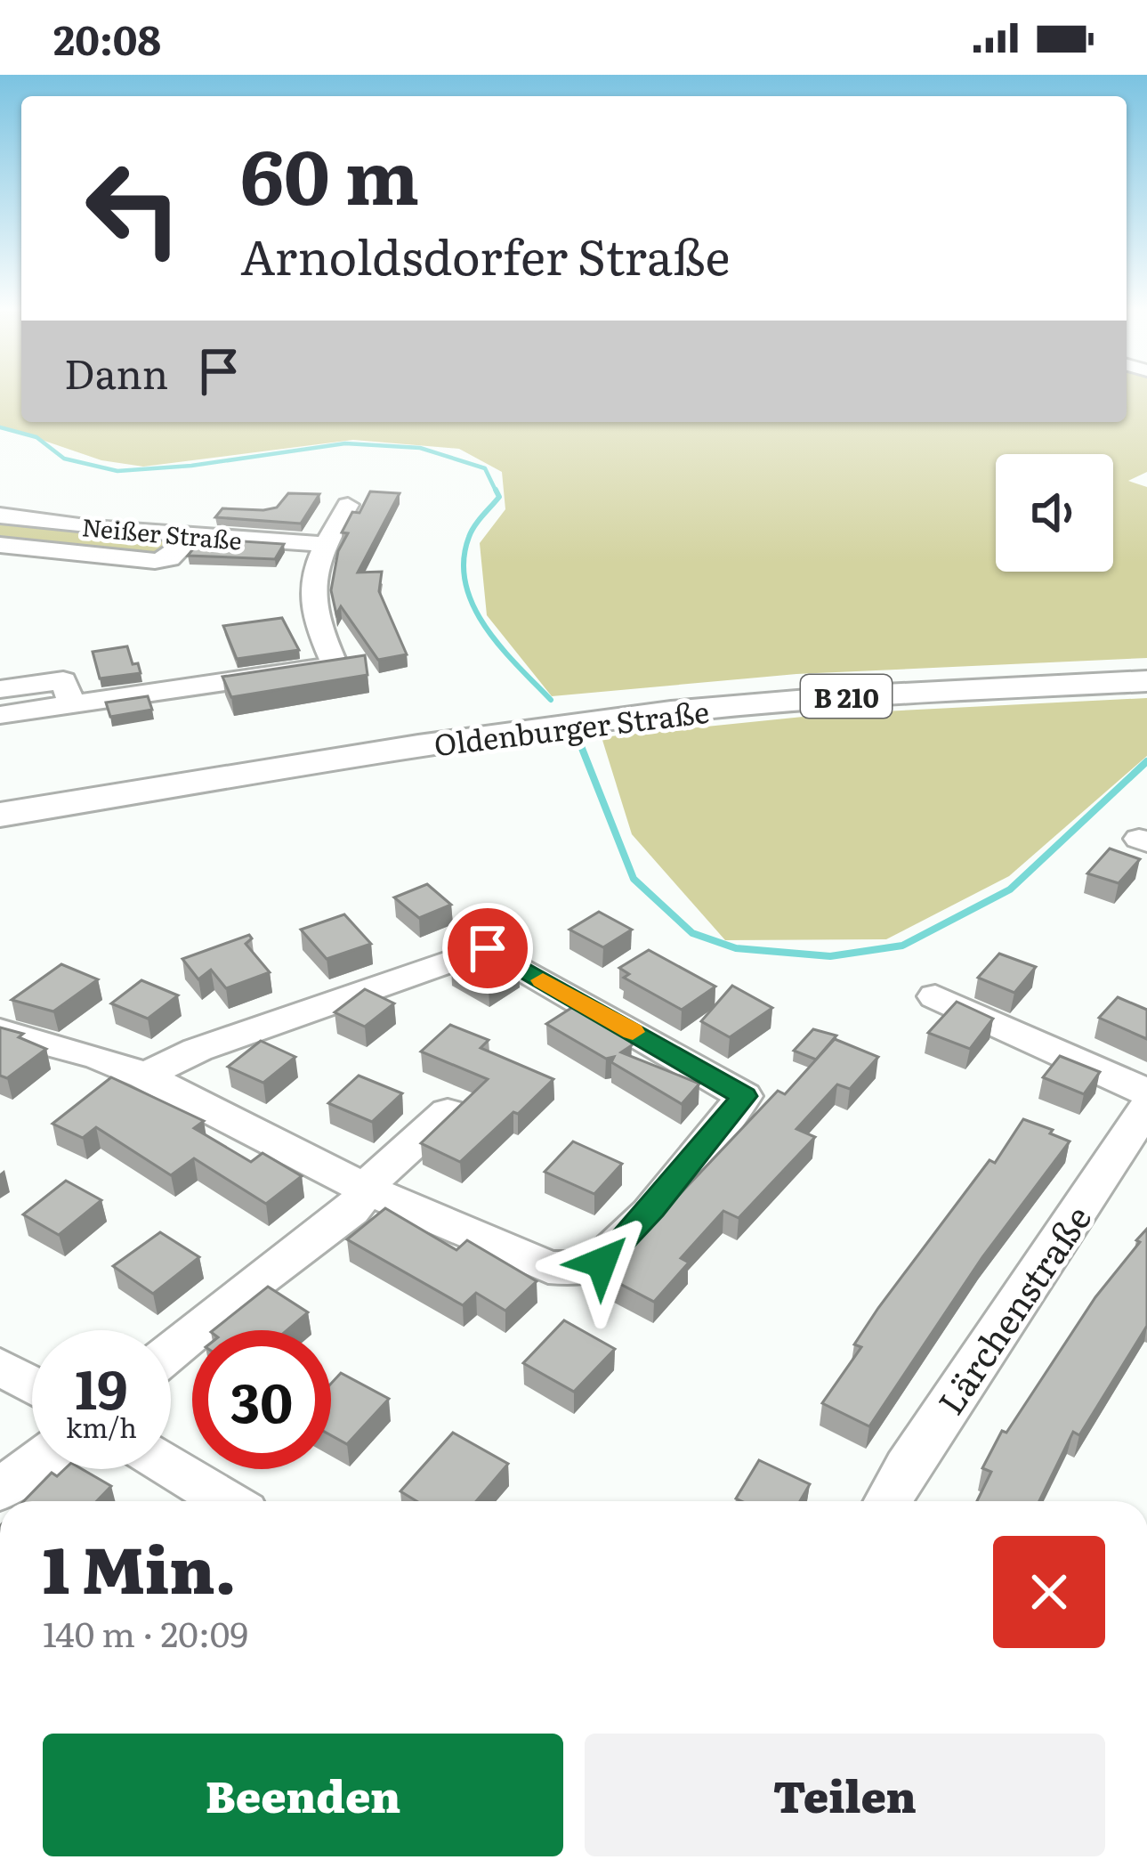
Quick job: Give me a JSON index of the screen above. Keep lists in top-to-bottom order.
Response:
{
  "streets": {
    "main road": ["B 210", "Oldenburger Straße"],
    "street": ["Neißer Straße", "Lärchenstraße"]
  },
  "page": {
    "status": "20:08",
    "turn": ["60 m", "Arnoldsdorfer Straße"],
    "then": "Dann",
    "speed": "19 km/h",
    "limit": "30",
    "heading": ["1 Min.", "140 m · 20:09"],
    "buttons": ["Beenden", "Teilen"]
  }
}
